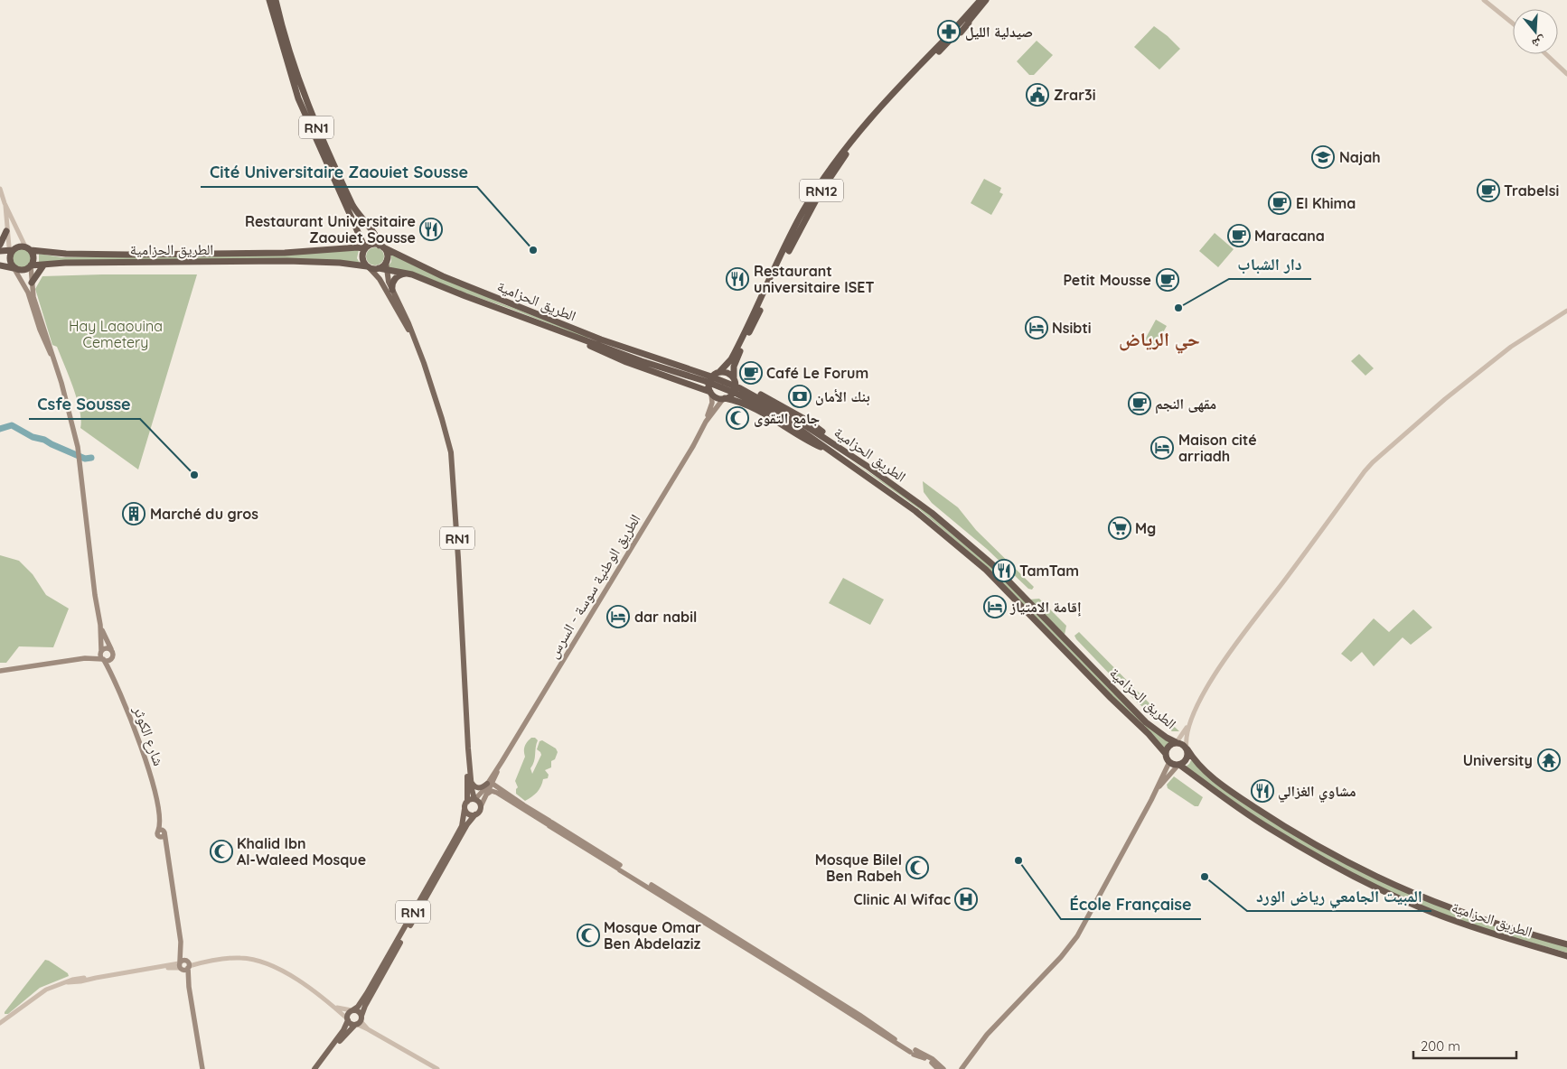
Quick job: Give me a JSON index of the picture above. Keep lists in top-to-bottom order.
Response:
{
  "streets": {
    "highway": ["RN1", "RN12", "الطريق الحزامية"],
    "main road": ["الطريق الوطنية سوسة - السرس", "شارع الكوثر"]
  },
  "crossings": [
    ["RN1", "الطريق الحزامية"],
    ["RN1", "الطريق الوطنية سوسة - السرس"],
    ["RN12", "الطريق الوطنية سوسة - السرس"]
  ],
  "districts": ["حي الرياض"],
  "parks": ["Hay Laaouina Cemetery"],
  "places": {
    "pharmacy": ["صيدلية الليل"],
    "public building": ["Zrar3i"],
    "school or university": ["Najah"],
    "cafe": [
      "Trabelsi",
      "El Khima",
      "Maracana",
      "Petit Mousse",
      "Café Le Forum",
      "مقهى النجم"
    ],
    "restaurant": [
      "Restaurant Universitaire Zaouiet Sousse",
      "Restaurant universitaire ISET",
      "TamTam",
      "مشاوي الغزالي"
    ],
    "other": [
      "Cité Universitaire Zaouiet Sousse",
      "دار الشباب",
      "Csfe Sousse",
      "École Française",
      "المبيت الجامعي رياض الورد"
    ],
    "hotel": [
      "Nsibti",
      "Maison cité arriadh",
      "إقامة الامتياز",
      "dar nabil"
    ],
    "bank": ["بنك الأمان"],
    "mosque": [
      "جامع التقوى",
      "Khalid Ibn Al-Waleed Mosque",
      "Mosque Bilel Ben Rabeh",
      "Mosque Omar Ben Abdelaziz"
    ],
    "building": ["Marché du gros"],
    "supermarket": ["Mg"],
    "temple": ["University"],
    "hospital": ["Clinic Al Wifac"]
  },
  "scale_bar": "200 m",
  "north": "bottom"
}
